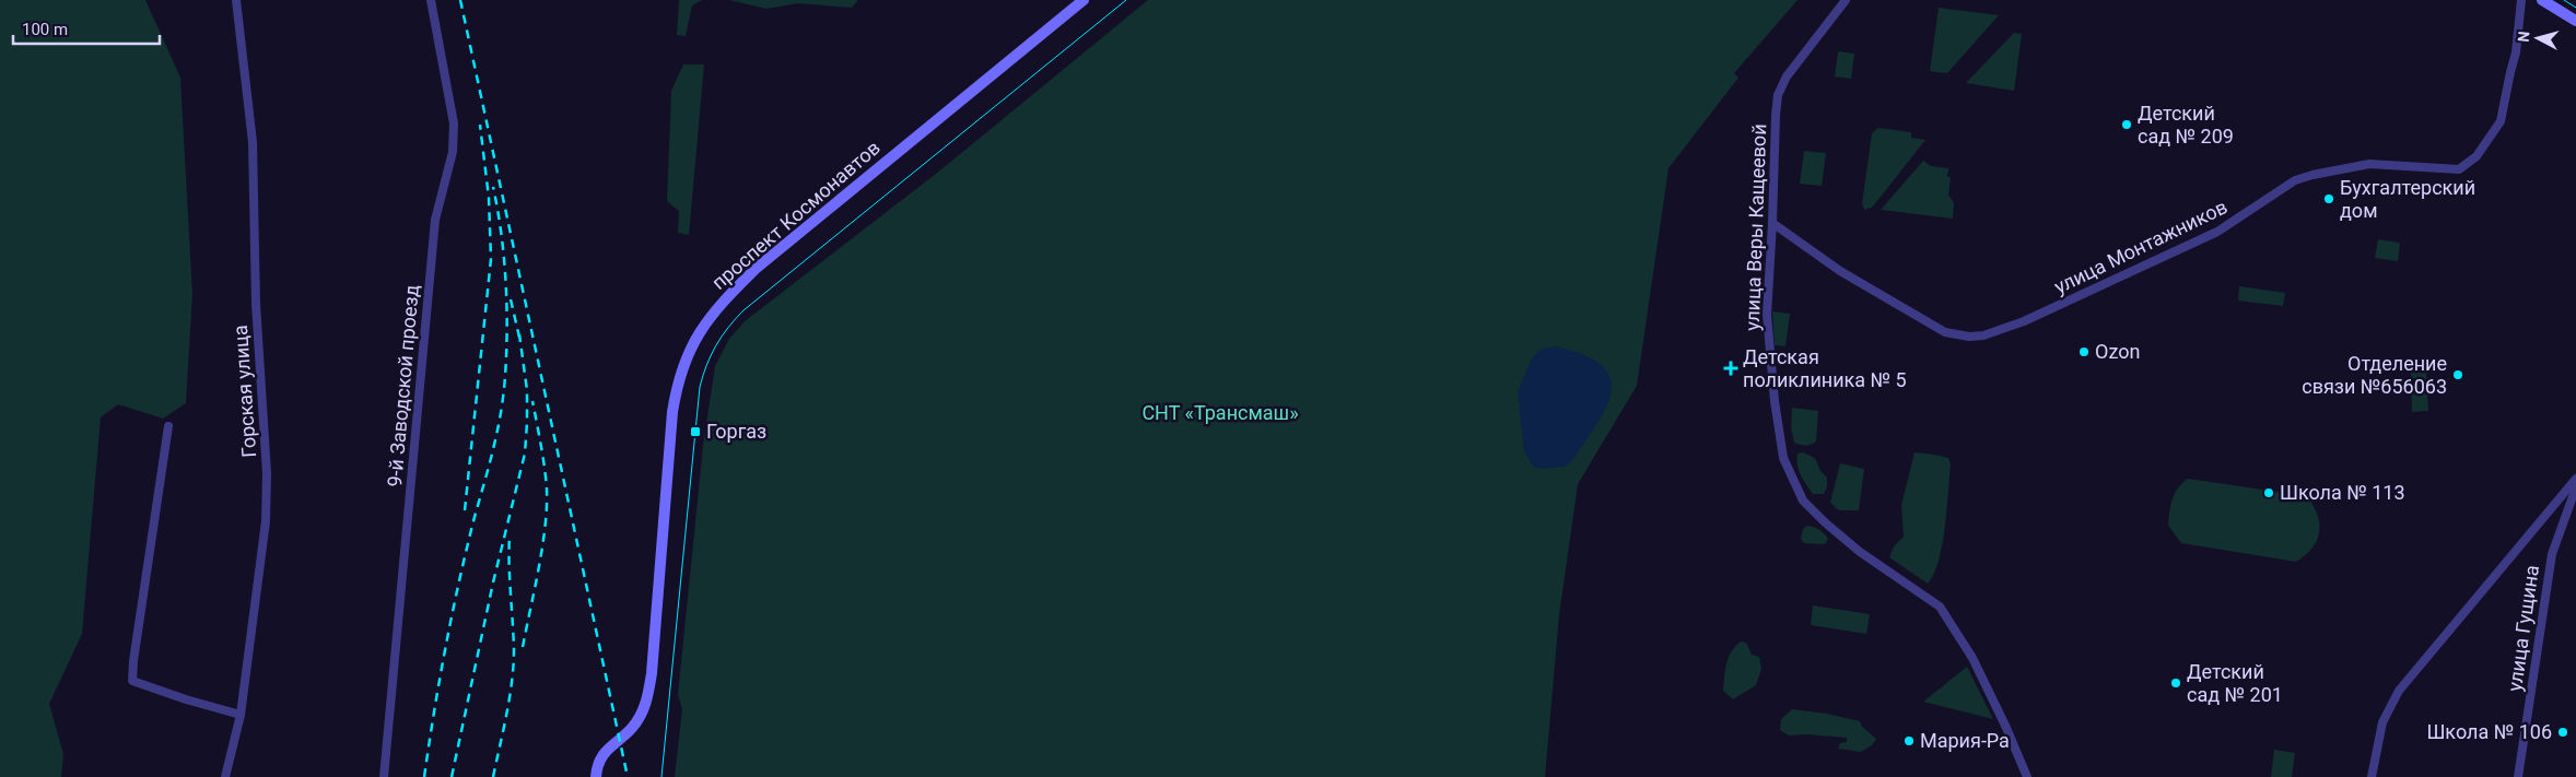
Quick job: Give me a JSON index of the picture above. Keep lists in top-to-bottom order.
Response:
{
  "streets": {
    "main road": ["проспект Космонавтов"],
    "street": [
      "улица Веры Кащеевой",
      "улица Монтажников",
      "9-й Заводской проезд",
      "Горская улица",
      "улица Гущина"
    ]
  },
  "crossings": [
    ["улица Веры Кащеевой", "улица Монтажников"]
  ],
  "parks": ["СНТ «Трансмаш»"],
  "places": {
    "other": [
      "Детский сад № 209",
      "Бухгалтерский дом",
      "Ozon",
      "Отделение связи №656063",
      "Школа № 113",
      "Детский сад № 201",
      "Школа № 106",
      "Мария-Ра"
    ],
    "health": ["Детская поликлиника № 5"],
    "transit": ["Горгаз"]
  },
  "scale_bar": "100 m",
  "north": "left"
}
